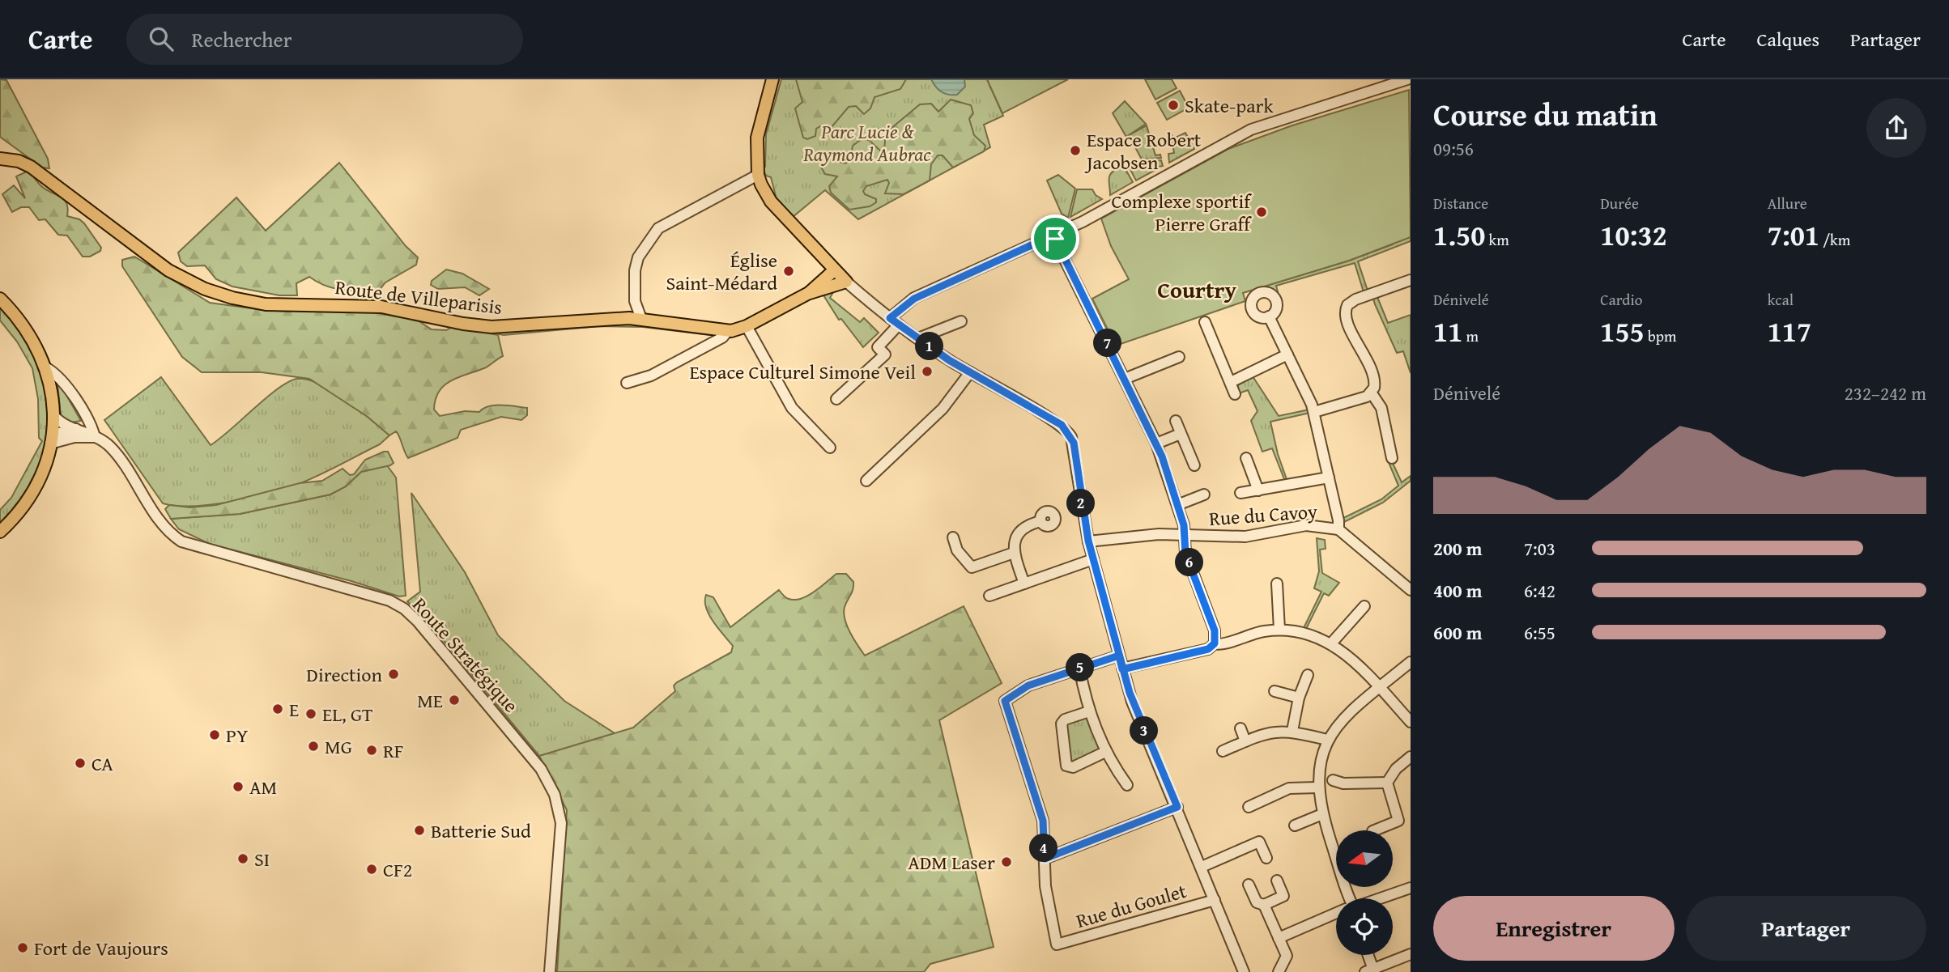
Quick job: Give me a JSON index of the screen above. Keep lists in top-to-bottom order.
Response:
{
  "streets": {
    "main road": ["Route de Villeparisis"],
    "street": ["Rue du Cavoy", "Route Stratégique", "Rue du Goulet"]
  },
  "districts": ["Courtry"],
  "parks": ["Parc Lucie & Raymond Aubrac"],
  "places": [
    "Skate-park",
    "Espace Robert Jacobsen",
    "Complexe sportif Pierre Graff",
    "Église Saint-Médard",
    "Espace Culturel Simone Veil",
    "Direction",
    "ME",
    "E",
    "EL, GT",
    "PY",
    "MG",
    "RF",
    "CA",
    "AM",
    "Batterie Sud",
    "SI",
    "ADM Laser",
    "CF2",
    "Fort de Vaujours"
  ],
  "north": "left",
  "page": {
    "header": "Carte",
    "search": "Rechercher",
    "nav": ["Carte", "Calques", "Partager"],
    "heading": ["Course du matin", "09:56"],
    "stats": [
      ["Distance", "1.50 km"],
      ["Durée", "10:32"],
      ["Allure", "7:01 /km"],
      ["Dénivelé", "11 m"],
      ["Cardio", "155 bpm"],
      ["kcal", "117"]
    ],
    "pins": [
      "7",
      "1",
      "2",
      "6",
      "5",
      "3",
      "4"
    ],
    "chart": ["Dénivelé", "232–242 m"],
    "list": [
      {
        "name": "200 m",
        "note": "7:03"
      },
      {
        "name": "400 m",
        "note": "6:42"
      },
      {
        "name": "600 m",
        "note": "6:55"
      }
    ],
    "buttons": ["Enregistrer", "Partager"]
  }
}
